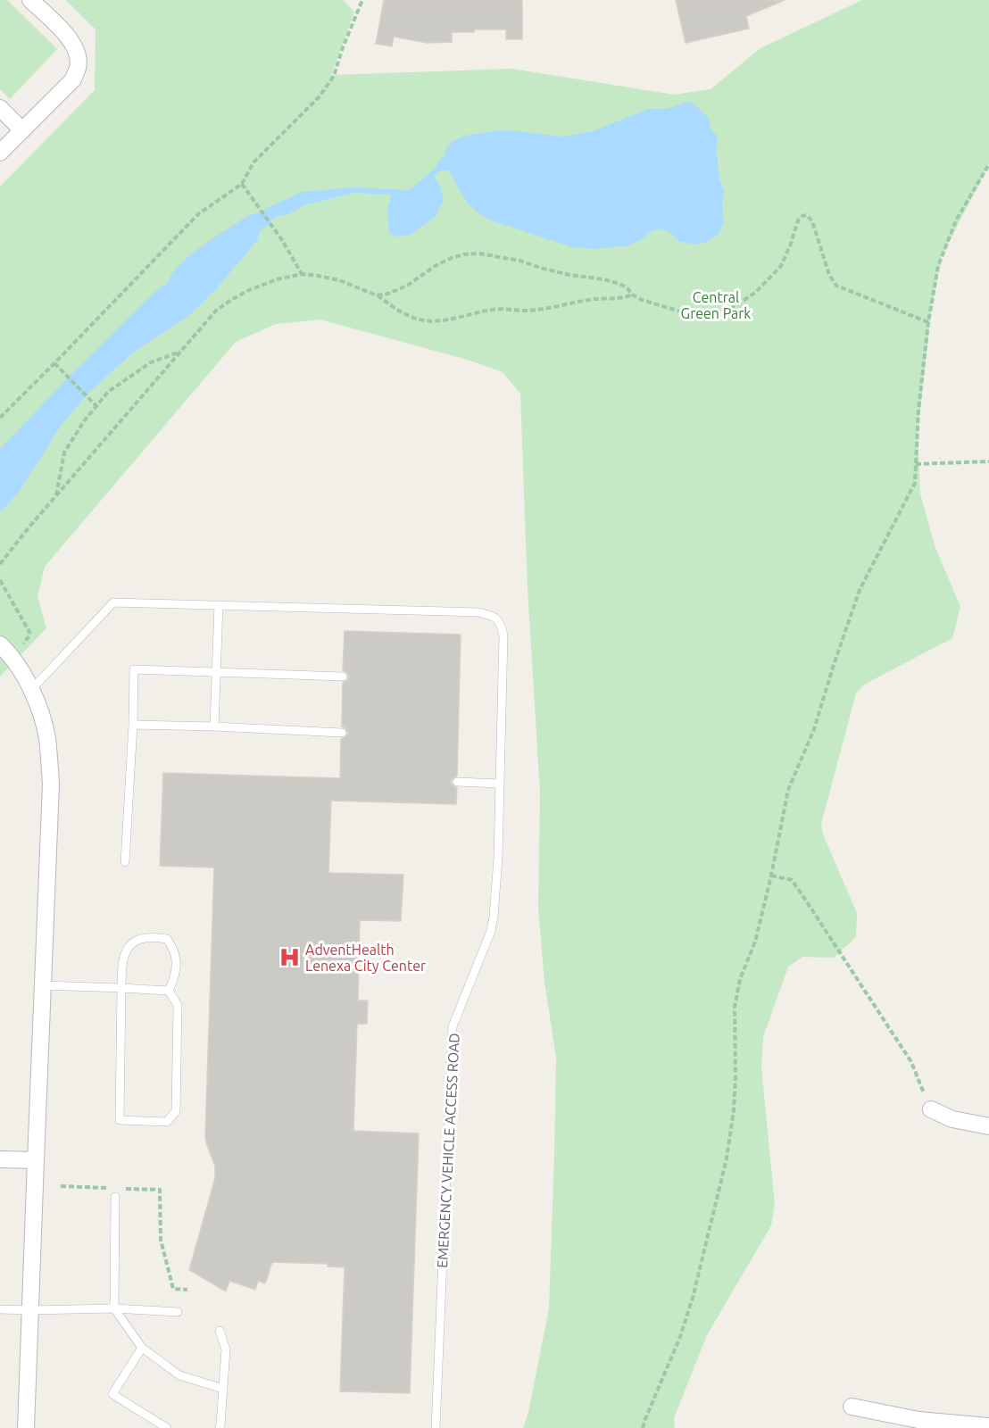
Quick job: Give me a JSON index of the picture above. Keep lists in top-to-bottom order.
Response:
{
  "streets": {
    "lane": ["EMERGENCY VEHICLE ACCESS ROAD"]
  },
  "parks": ["Central Green Park"],
  "places": {
    "hospital": ["AdventHealth Lenexa City Center"]
  }
}
